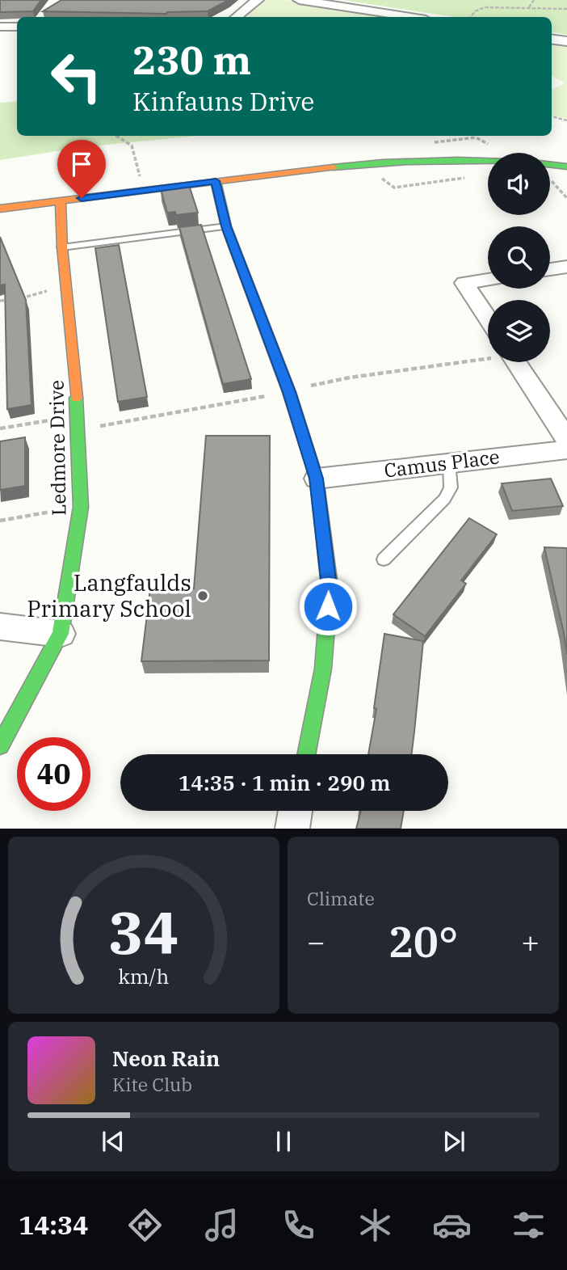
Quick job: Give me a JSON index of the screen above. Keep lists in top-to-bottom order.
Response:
{
  "streets": {
    "street": ["Ledmore Drive", "Camus Place"]
  },
  "places": ["Langfaulds Primary School"],
  "page": {
    "turn": ["230 m", "Kinfauns Drive"],
    "limit": "40",
    "trip": "14:35 · 1 min · 290 m",
    "tile": "Climate",
    "heat": ["−", "20°", "+"],
    "song": ["Neon Rain", "Kite Club"],
    "tabs": "14:34",
    "gauge": ["34", "km/h"]
  }
}
